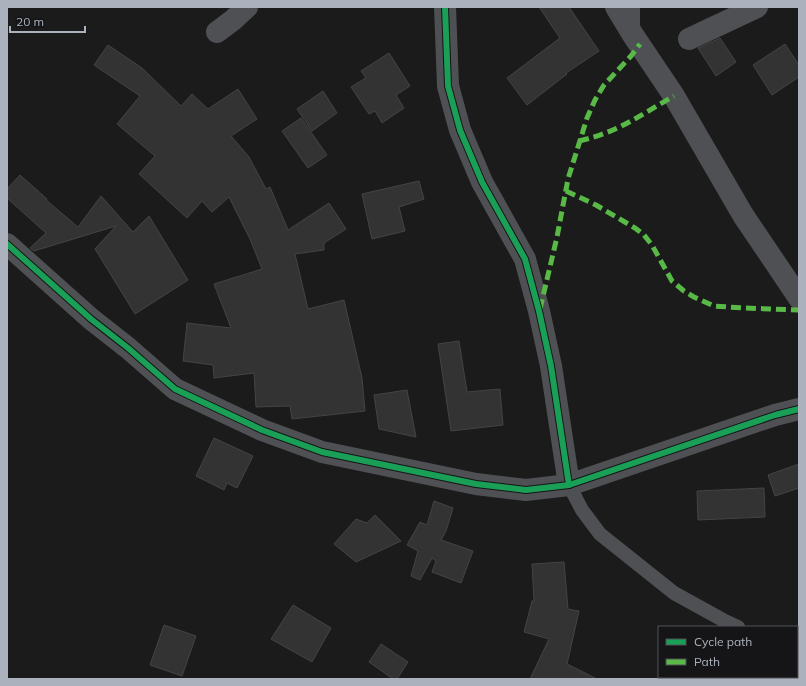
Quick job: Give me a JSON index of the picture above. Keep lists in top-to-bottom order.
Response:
{
  "legend": ["Cycle path", "Path"],
  "scale_bar": "20 m"
}
